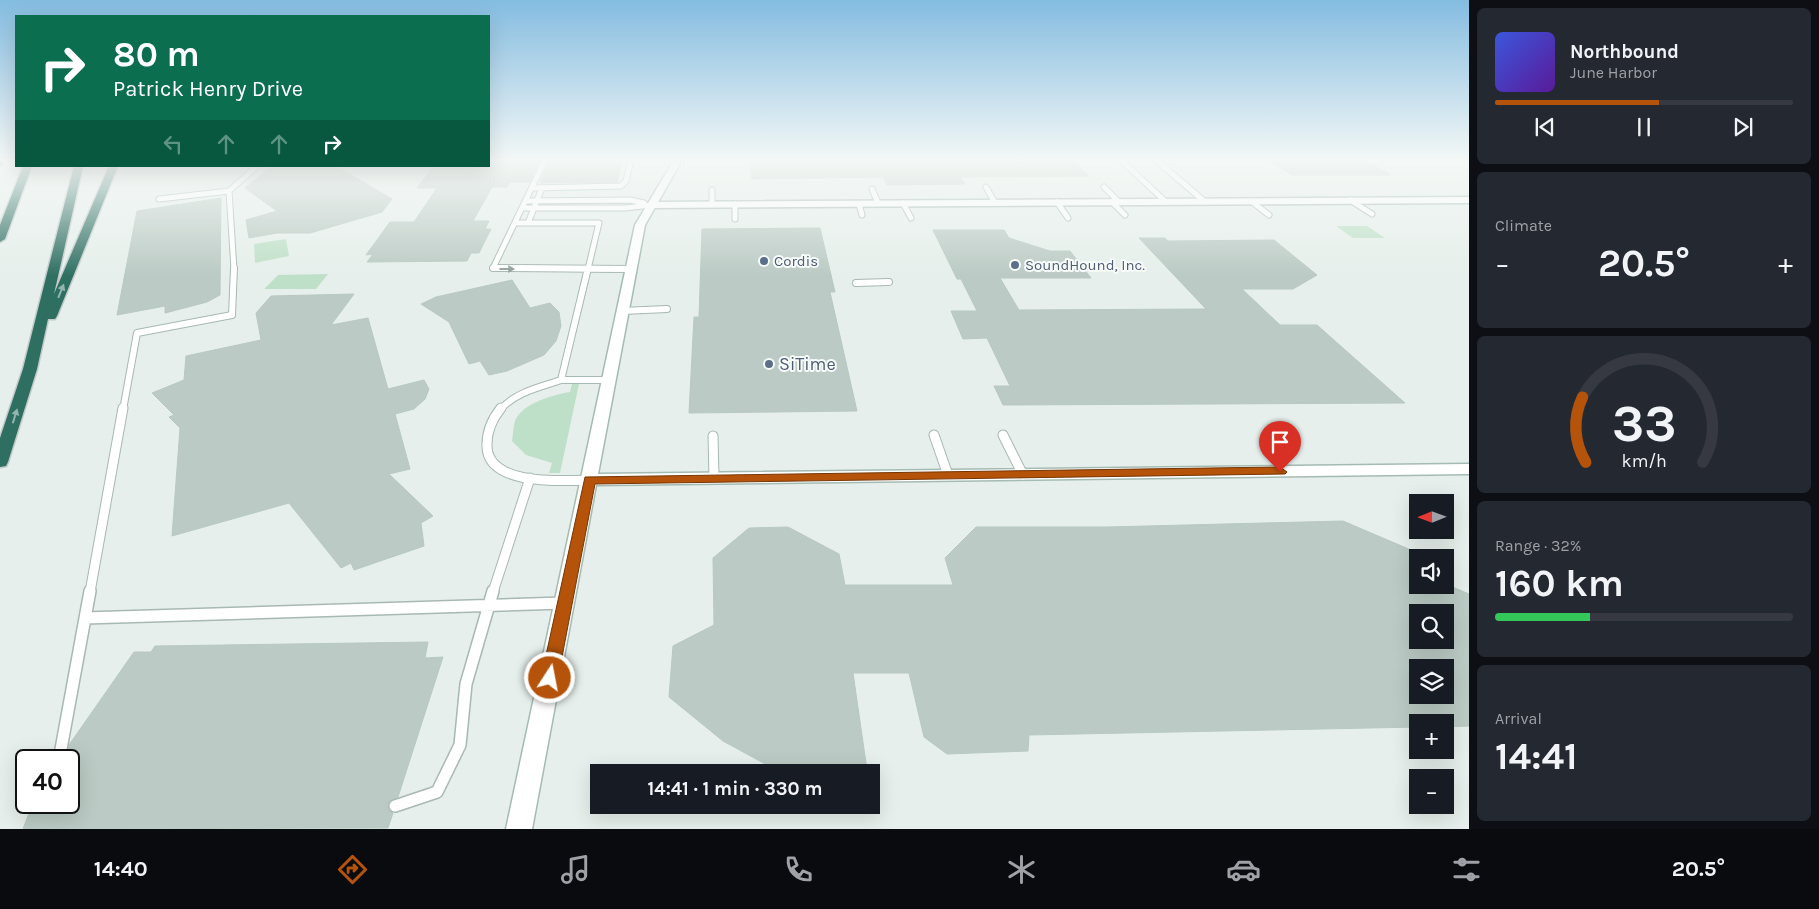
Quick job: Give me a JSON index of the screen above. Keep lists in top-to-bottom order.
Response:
{
  "places": ["Cordis", "SoundHound, Inc.", "SiTime"],
  "north": "left",
  "page": {
    "turn": ["80 m", "Patrick Henry Drive"],
    "song": ["Northbound", "June Harbor"],
    "tile": [
      "Climate",
      ["Range · 32%", "160 km"],
      ["Arrival", "14:41"]
    ],
    "heat": ["−", "20.5°", "+"],
    "map_buttons": ["+", "−"],
    "limit": "40",
    "trip": "14:41 · 1 min · 330 m",
    "tabs": ["14:40", "20.5°"],
    "gauge": ["33", "km/h"]
  }
}
